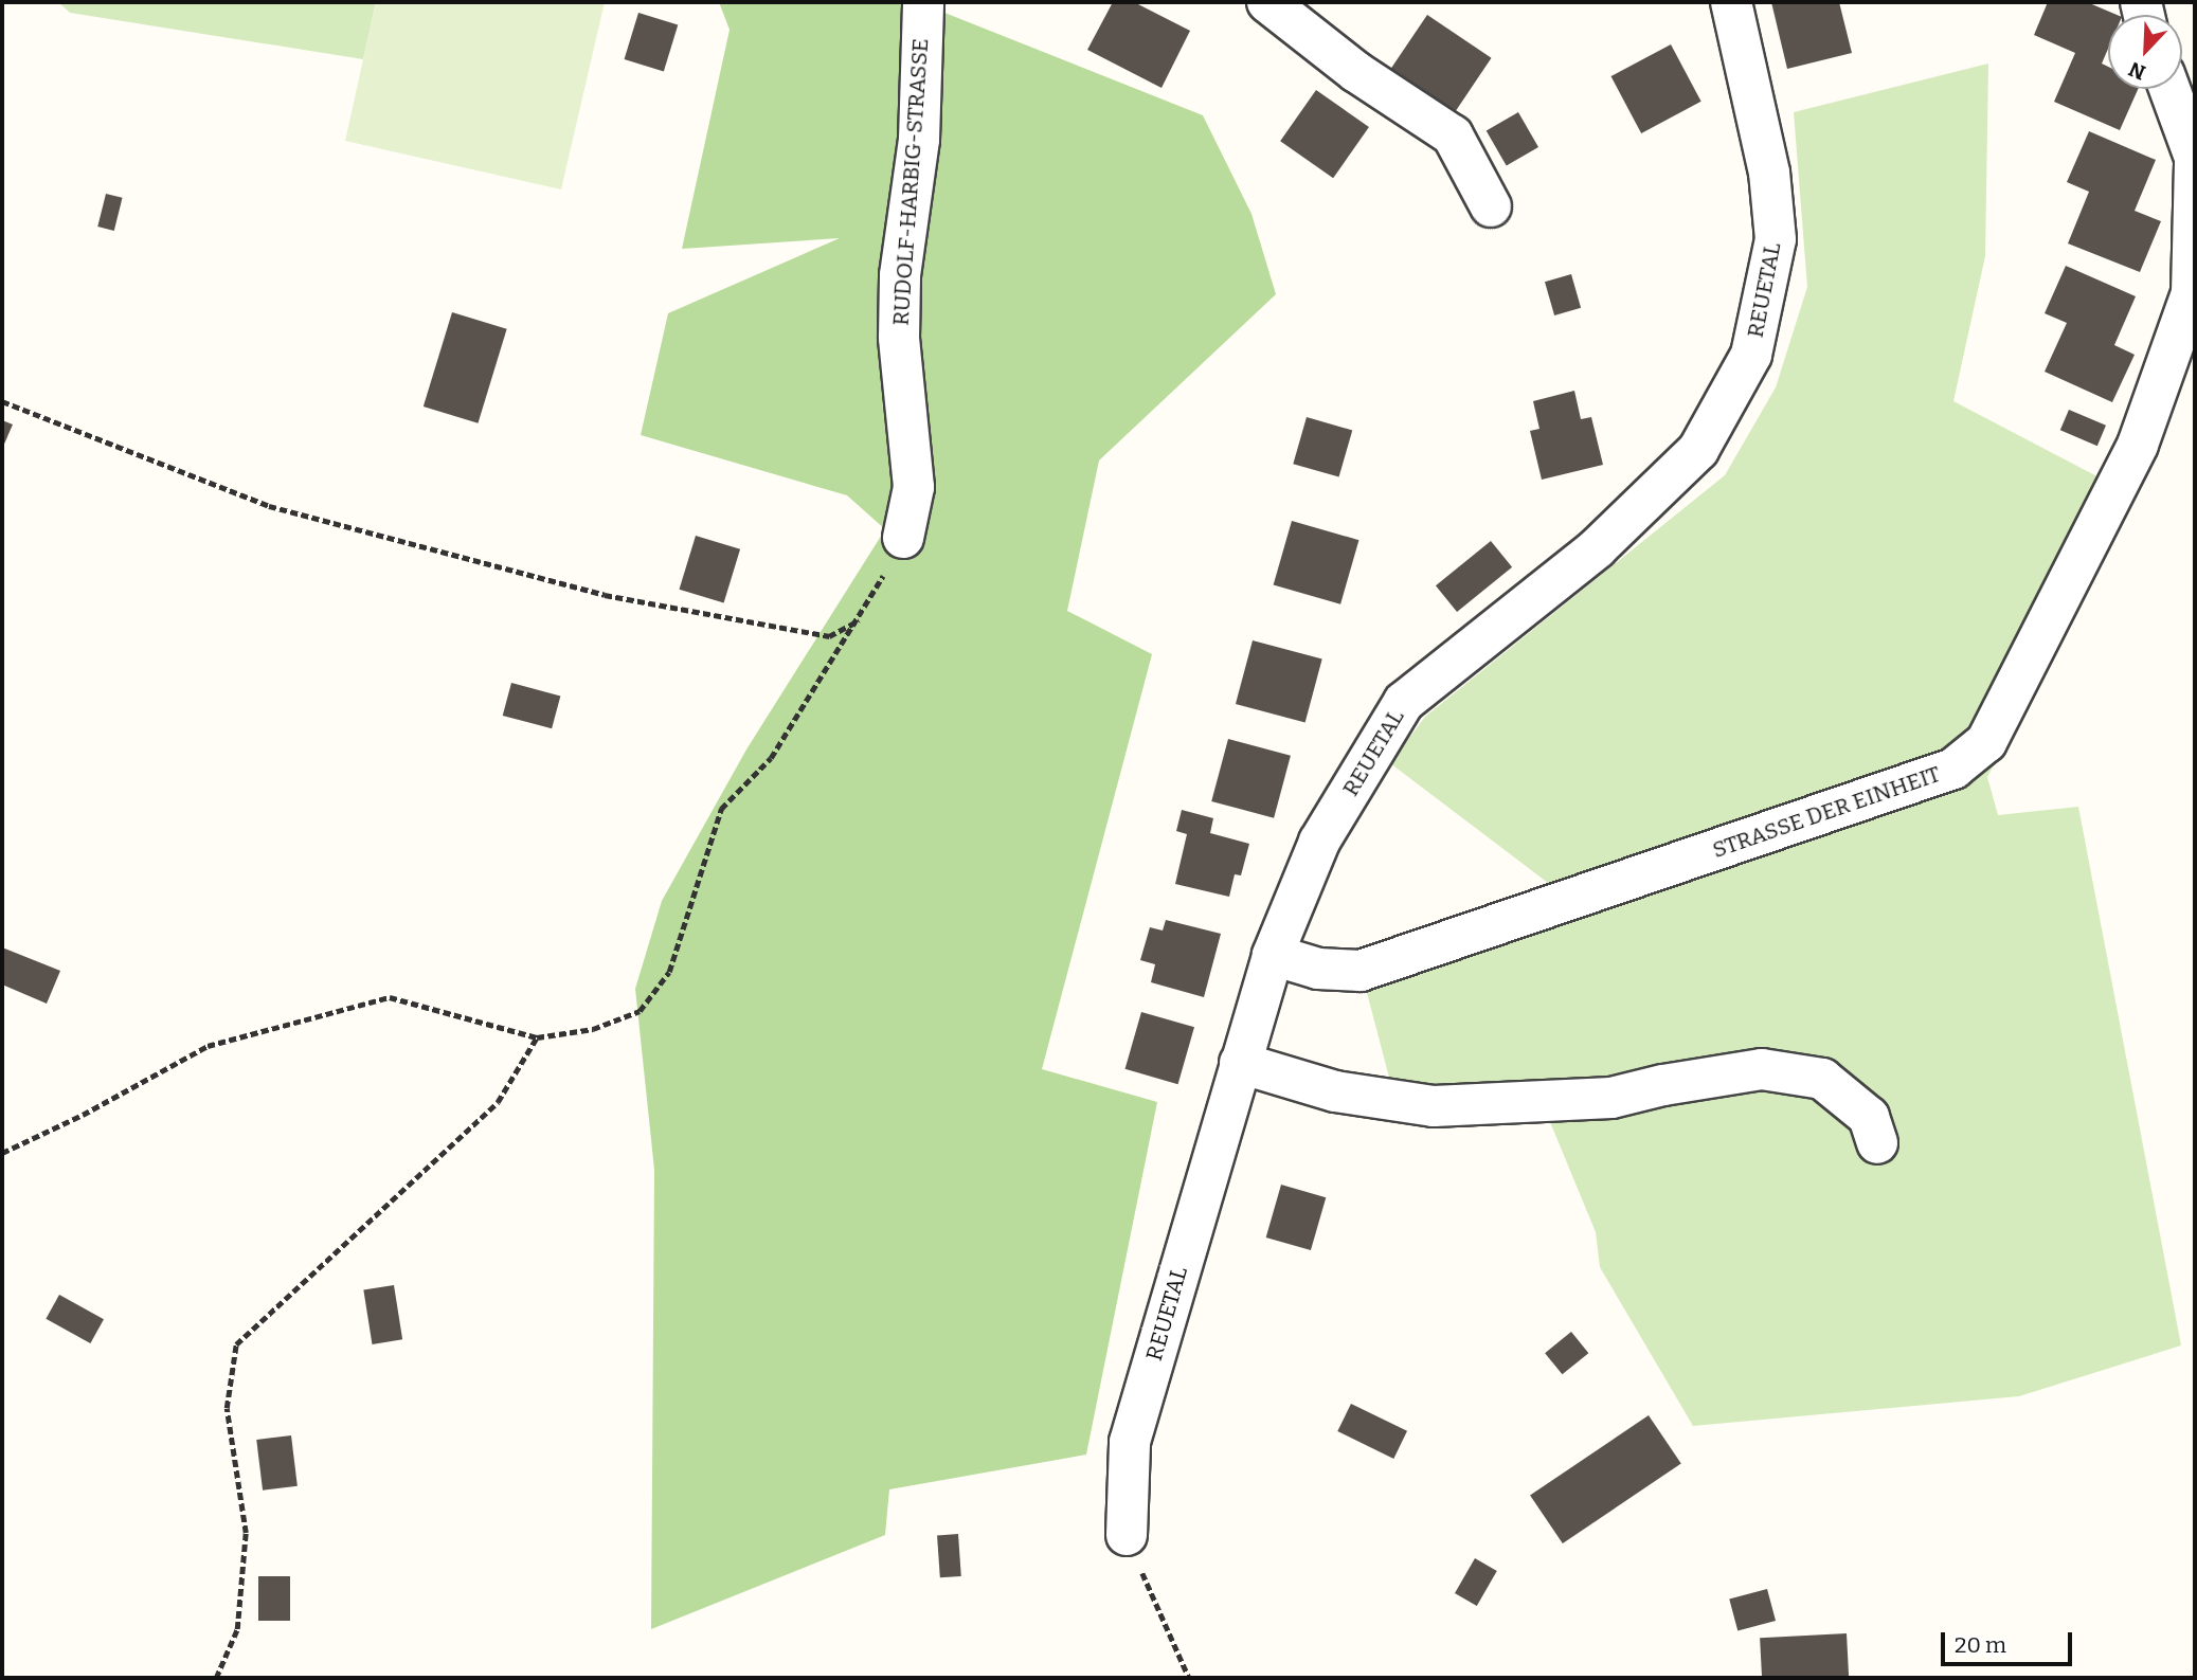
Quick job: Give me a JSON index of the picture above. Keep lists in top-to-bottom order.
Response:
{
  "streets": {
    "street": ["RUDOLF-HARBIG-STRASSE", "REUETAL", "STRASSE DER EINHEIT"]
  },
  "crossings": [
    ["REUETAL", "STRASSE DER EINHEIT"]
  ],
  "scale_bar": "20 m",
  "north": "bottom left"
}
